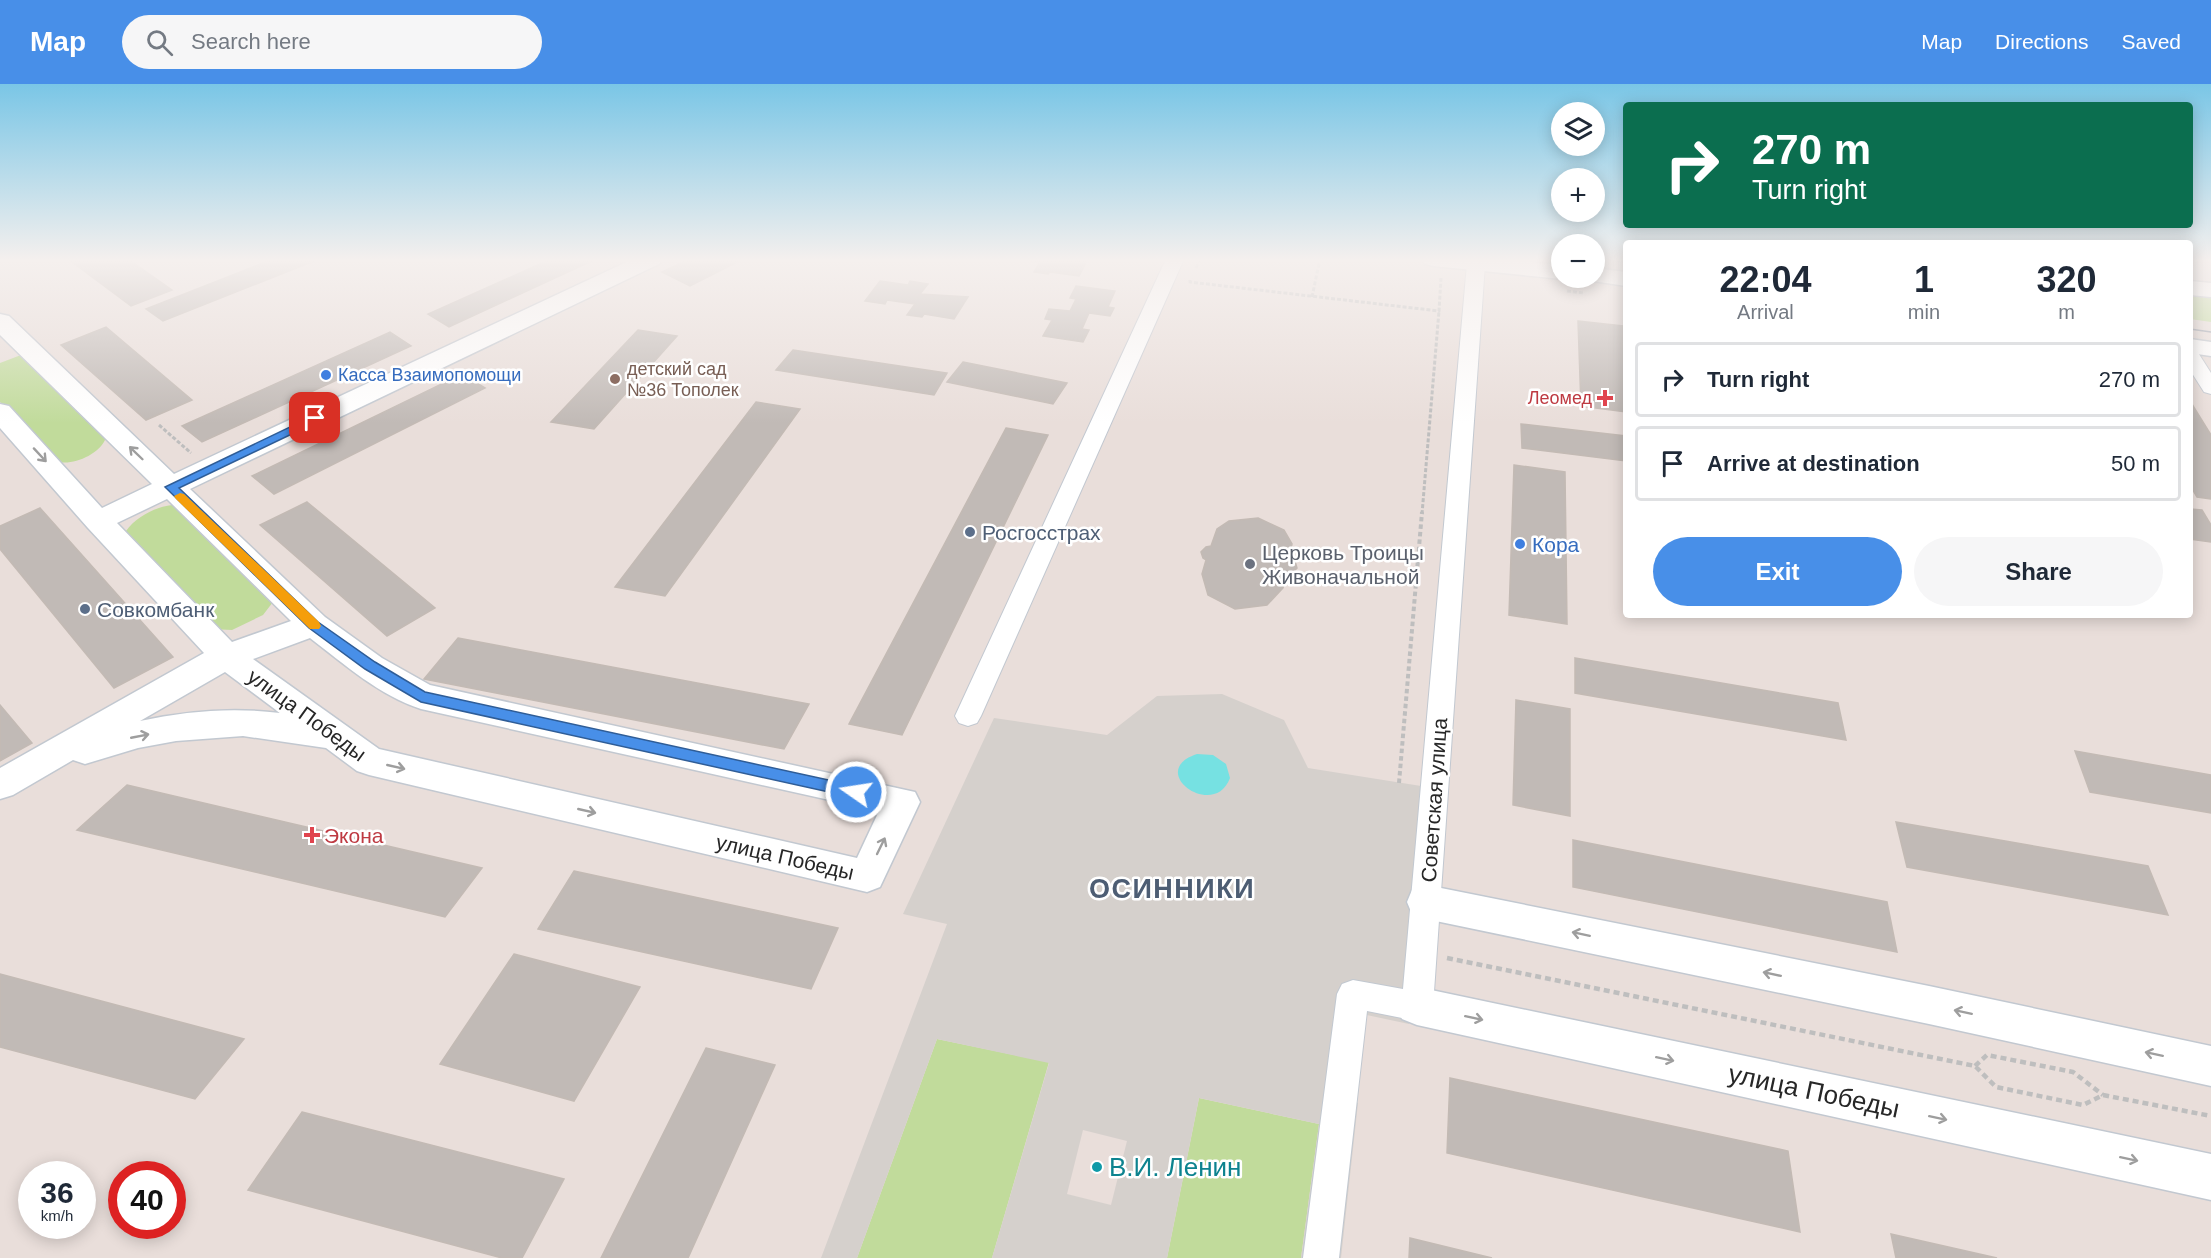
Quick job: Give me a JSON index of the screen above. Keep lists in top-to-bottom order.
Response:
{
  "streets": {
    "street": ["улица Победы", "Советская улица"]
  },
  "crossings": [
    ["улица Победы", "Советская улица"]
  ],
  "districts": ["ОСИННИКИ"],
  "places": {
    "other": [
      "Касса Взаимопомощи",
      "детский сад №36 Тополек",
      "Росгосстрах",
      "Кора",
      "Церковь Троицы Живоначальной",
      "Совкомбанк",
      "В.И. Ленин"
    ],
    "health": ["Леомед", "Экона"]
  },
  "page": {
    "header": "Map",
    "search": "Search here",
    "nav": ["Map", "Directions", "Saved"],
    "map_buttons": ["+", "−"],
    "turn": ["270 m", "Turn right"],
    "eta": [
      "22:04",
      "Arrival",
      "1",
      "min",
      "320",
      "m"
    ],
    "list": [
      {
        "name": "Turn right",
        "value": "270 m"
      },
      {
        "name": "Arrive at destination",
        "value": "50 m"
      }
    ],
    "buttons": ["Exit", "Share"],
    "speed": "36 km/h",
    "limit": "40"
  }
}
